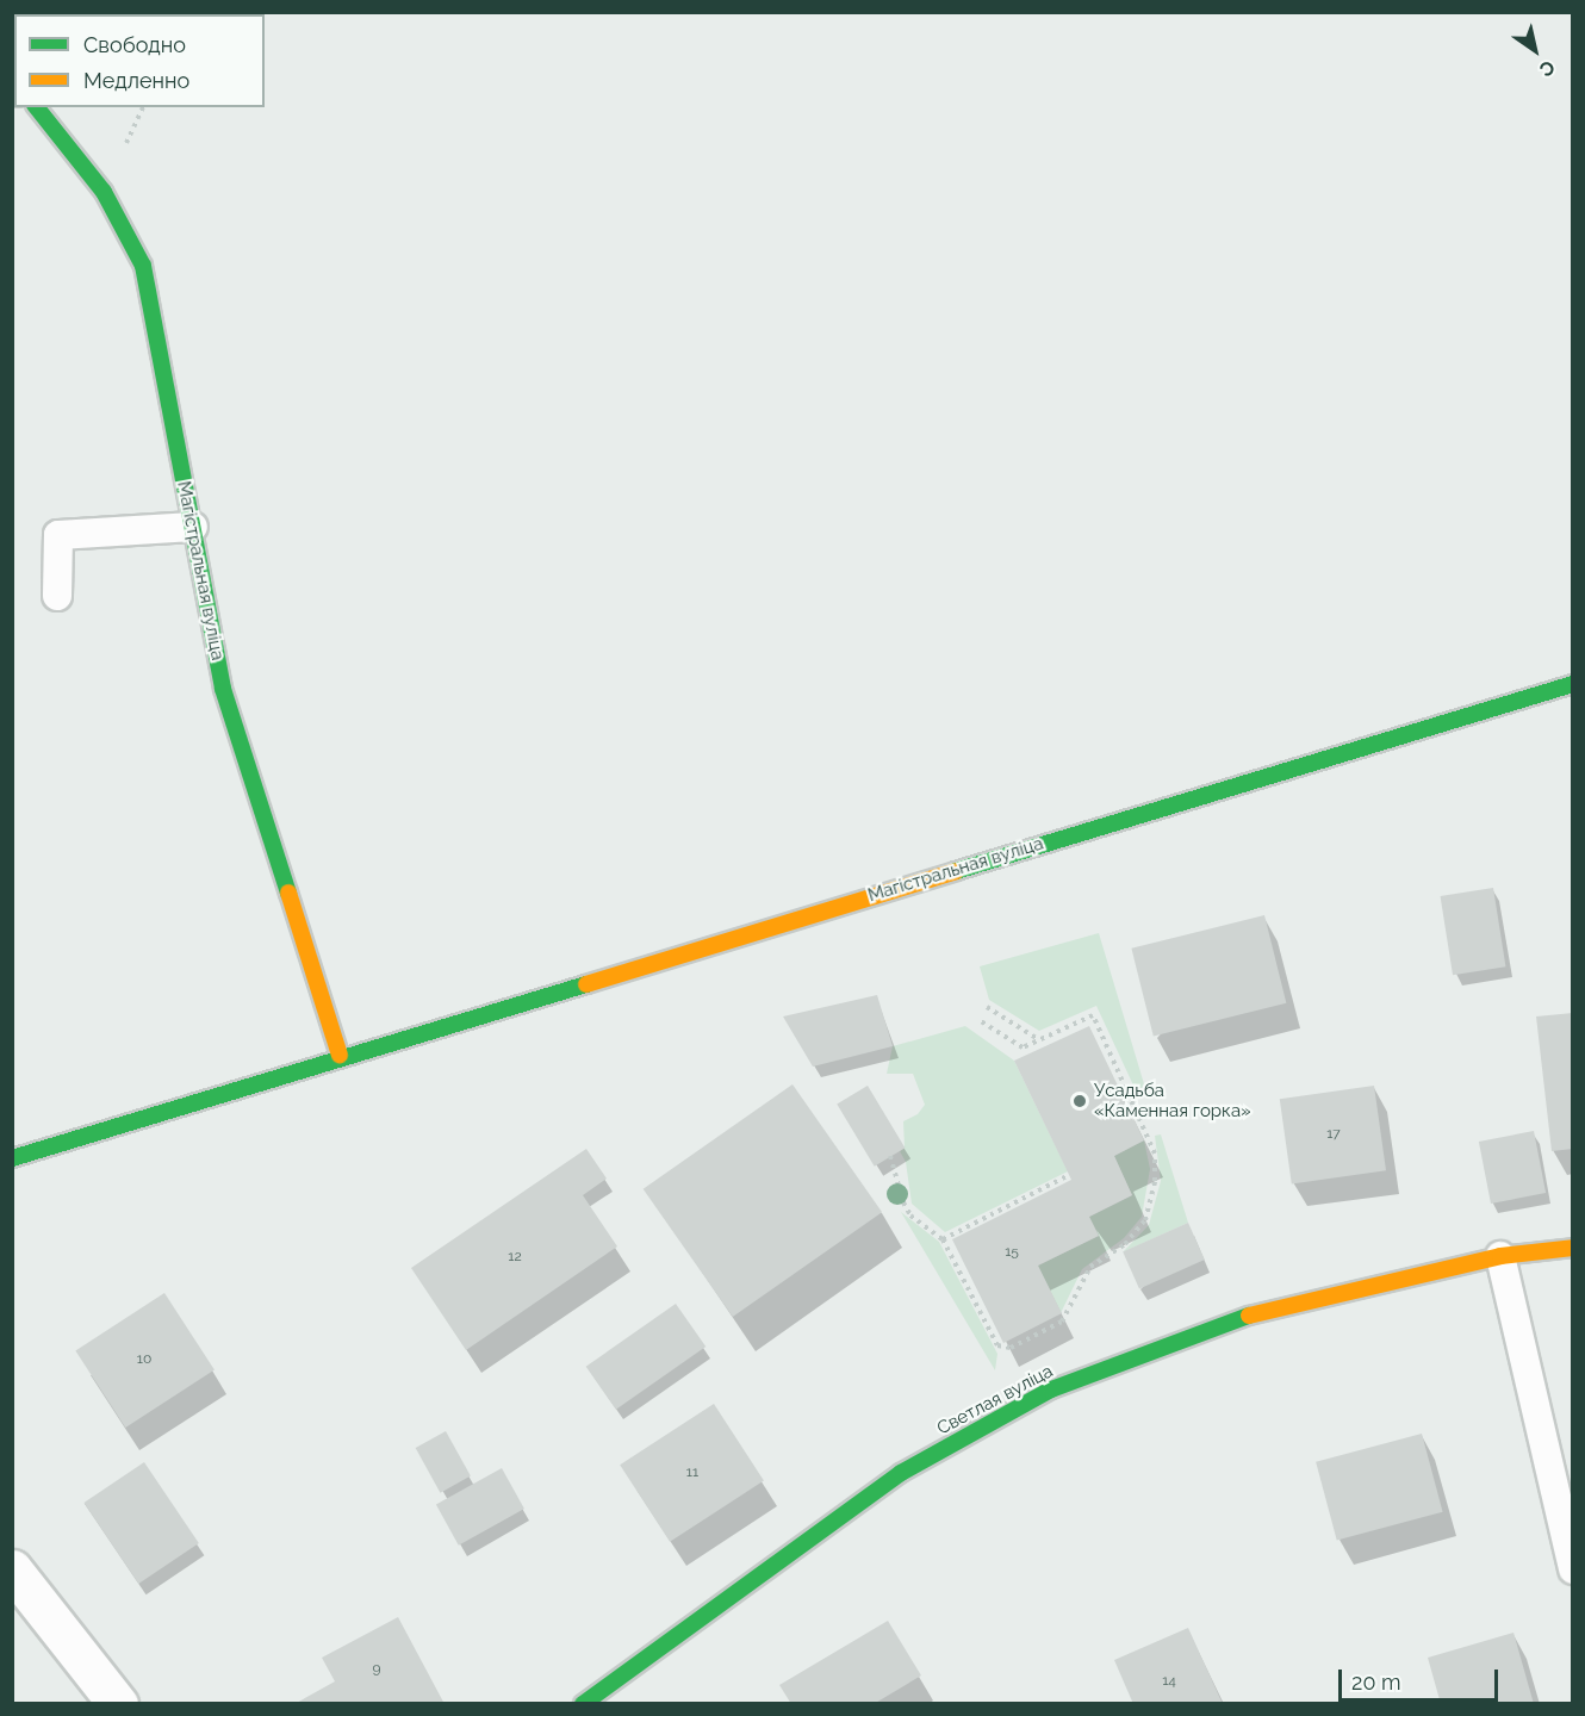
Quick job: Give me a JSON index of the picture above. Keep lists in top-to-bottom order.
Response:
{
  "streets": {
    "street": ["Магістральная вуліца", "Светлая вуліца"]
  },
  "places": ["Усадьба «Каменная горка»"],
  "house_numbers": [
    "17",
    "15",
    "12",
    "10",
    "11",
    "9",
    "14"
  ],
  "legend": ["Свободно", "Медленно"],
  "scale_bar": "20 m",
  "north": "bottom right"
}
